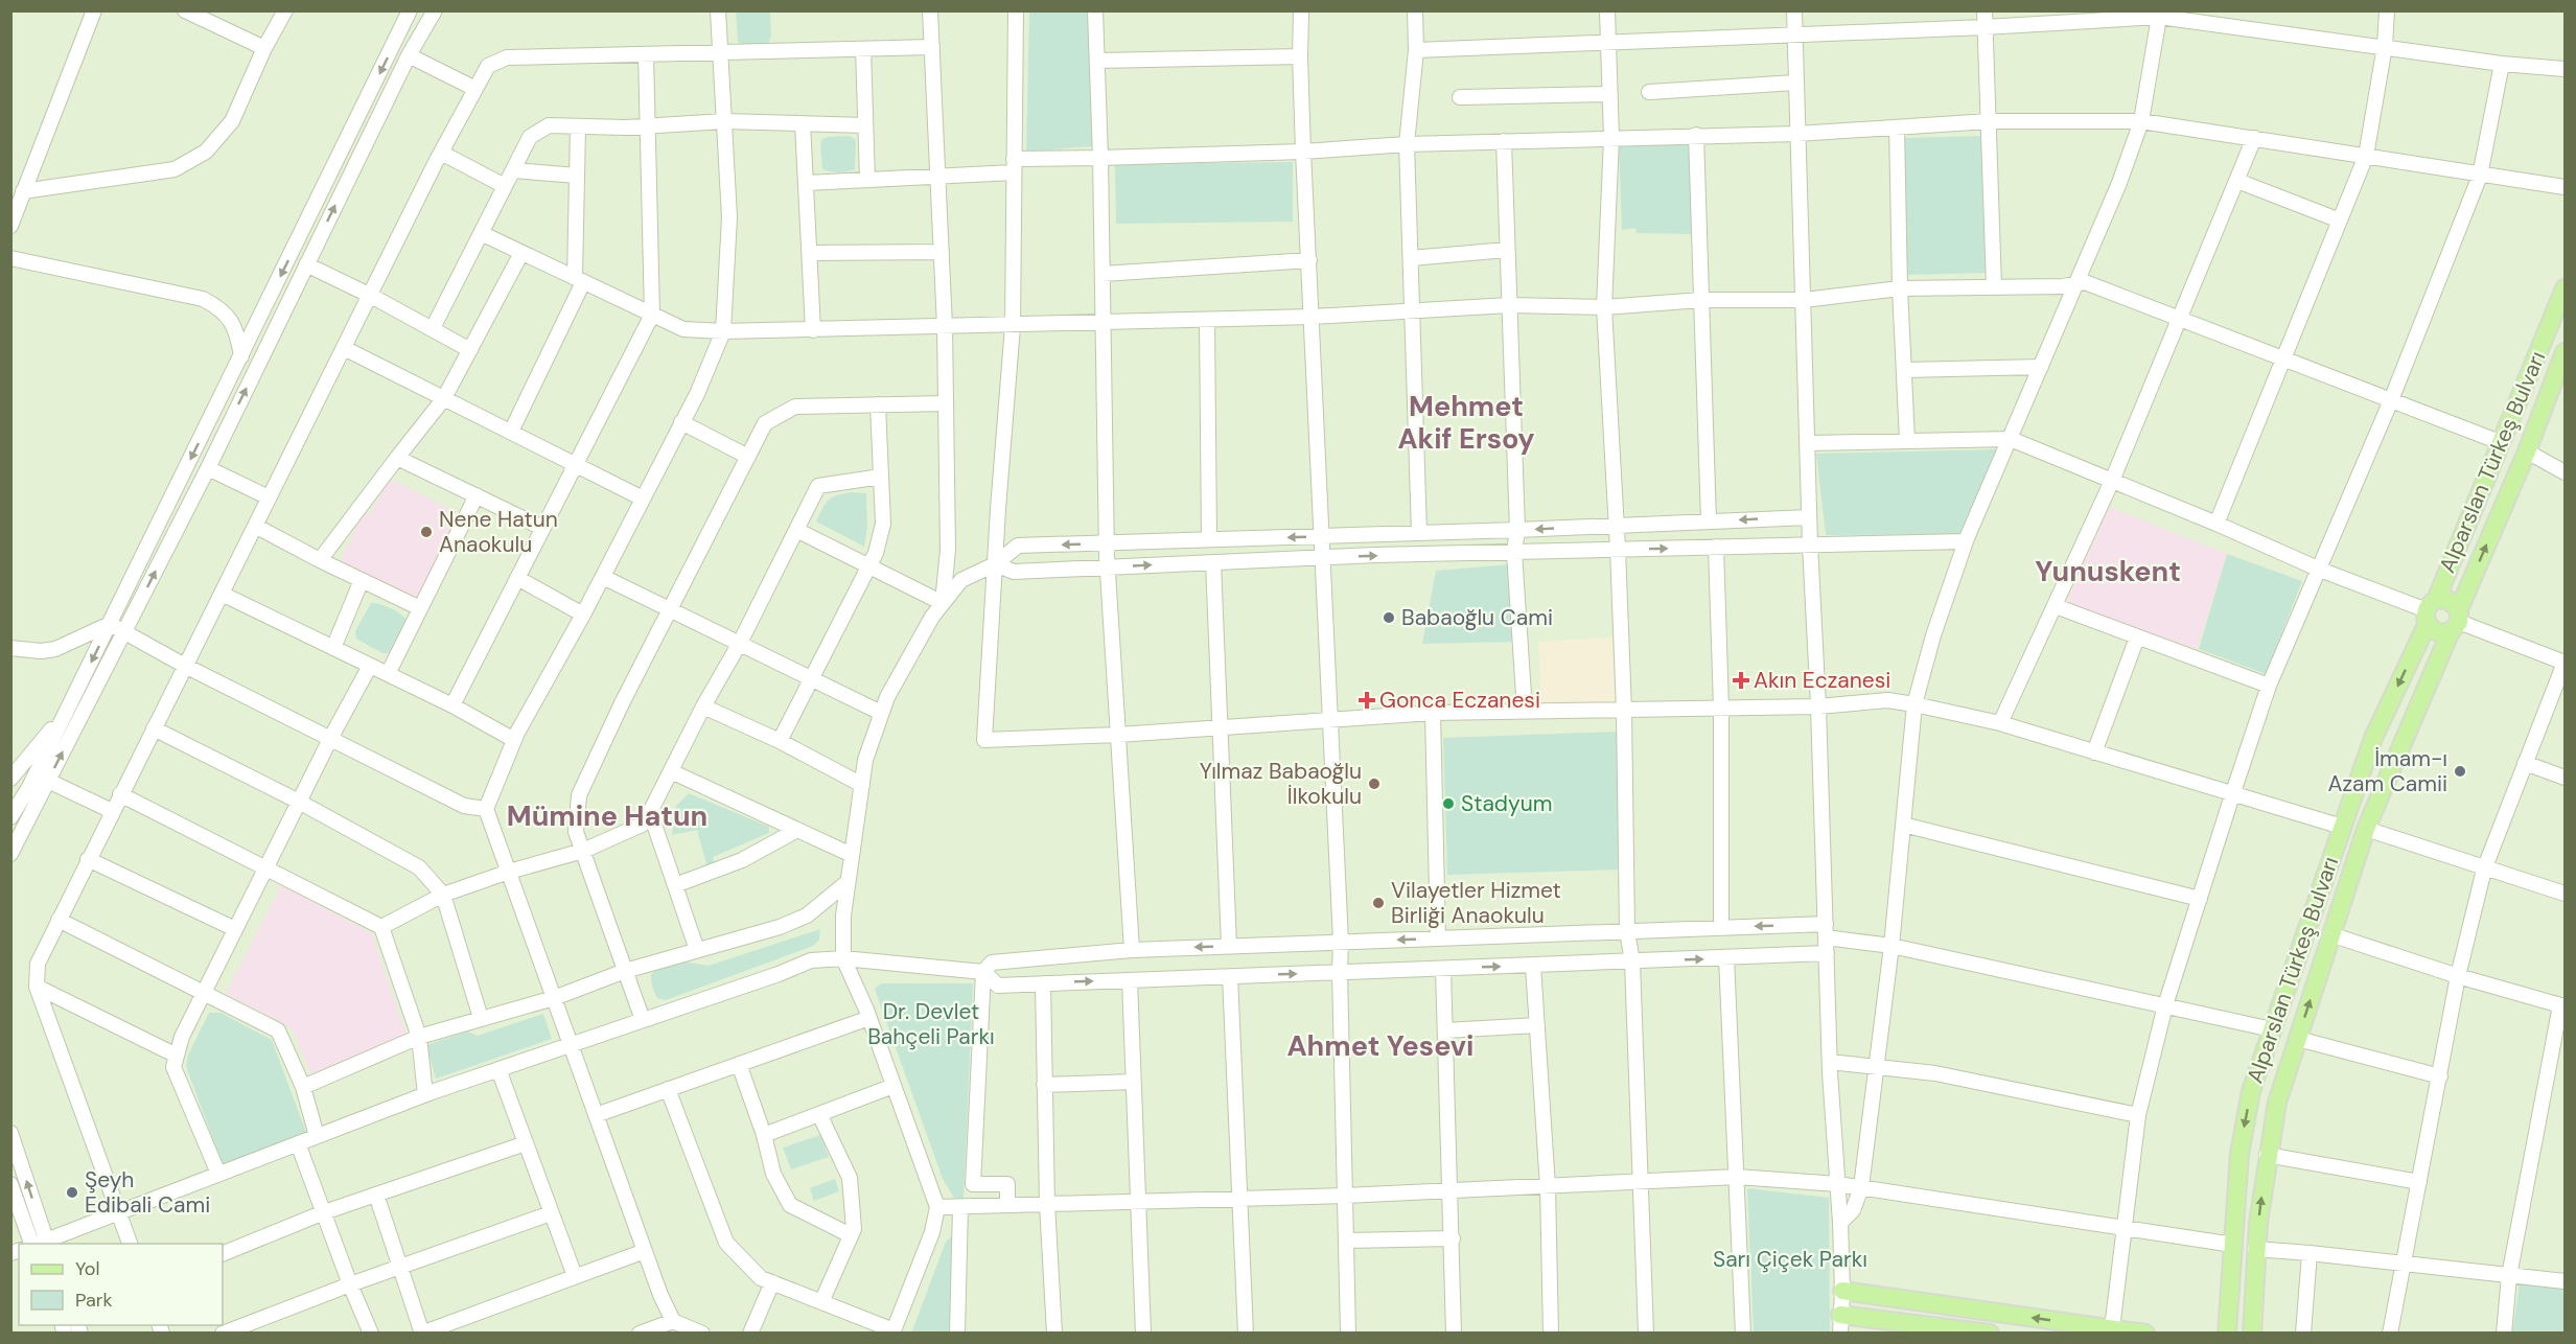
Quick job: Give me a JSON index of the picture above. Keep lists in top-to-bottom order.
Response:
{
  "streets": {
    "main road": ["Alparslan Türkeş Bulvarı"]
  },
  "districts": [
    "Mehmet Akif Ersoy",
    "Yunuskent",
    "Mümine Hatun",
    "Ahmet Yesevi"
  ],
  "parks": ["Dr. Devlet Bahçeli Parkı", "Sarı Çiçek Parkı"],
  "places": {
    "other": [
      "Nene Hatun Anaokulu",
      "Babaoğlu Cami",
      "İmam-ı Azam Camii",
      "Yılmaz Babaoğlu İlkokulu",
      "Stadyum",
      "Vilayetler Hizmet Birliği Anaokulu",
      "Şeyh Edibali Cami"
    ],
    "health": ["Akın Eczanesi", "Gonca Eczanesi"]
  },
  "legend": ["Yol", "Park"]
}
